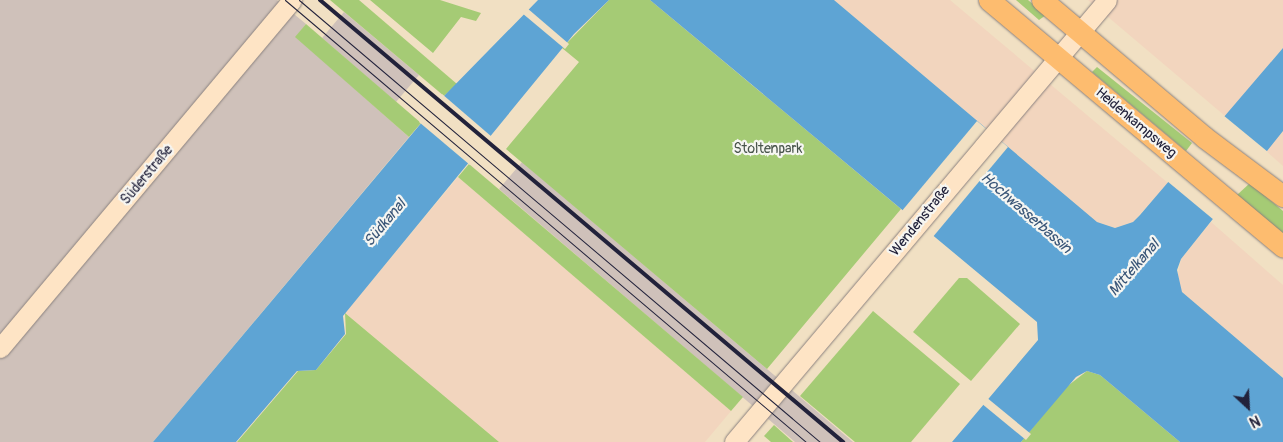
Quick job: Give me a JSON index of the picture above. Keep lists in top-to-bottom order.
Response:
{
  "streets": {
    "main road": ["Heidenkampsweg"],
    "street": ["Süderstraße", "Wendenstraße"]
  },
  "crossings": [
    ["Heidenkampsweg", "Wendenstraße"]
  ],
  "water": ["Hochwasserbassin", "Südkanal", "Mittelkanal"],
  "parks": ["Stoltenpark"],
  "north": "bottom right"
}
